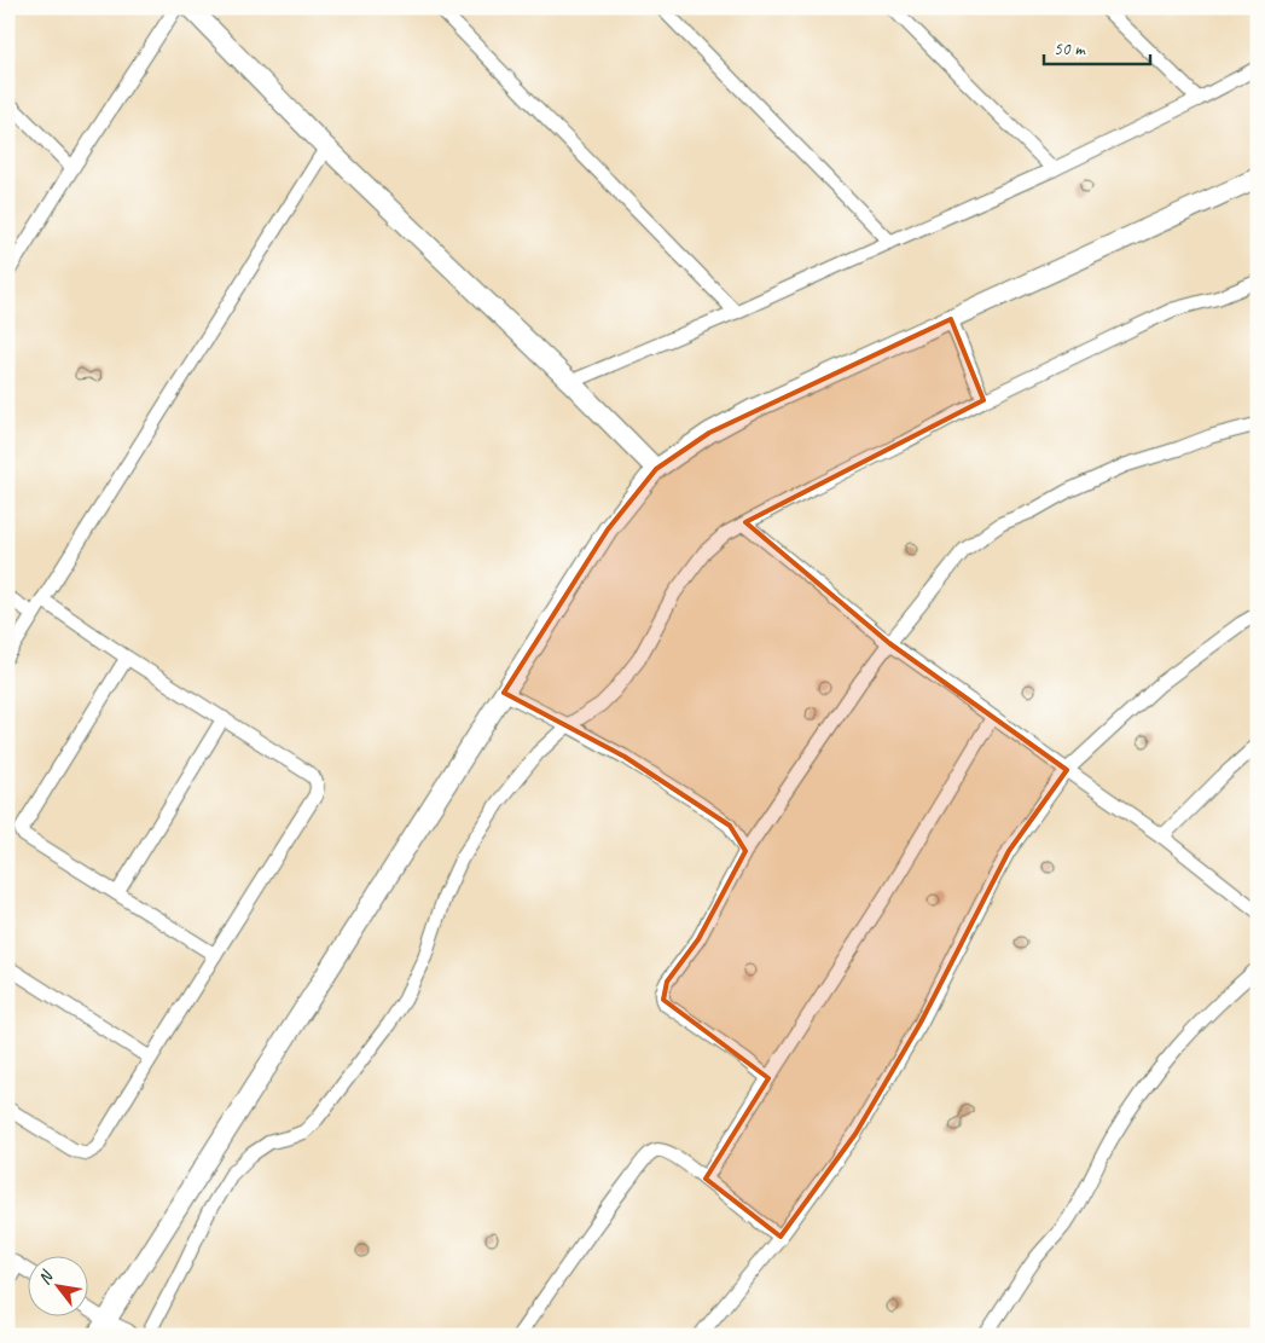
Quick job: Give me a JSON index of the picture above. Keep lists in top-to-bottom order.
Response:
{
  "scale_bar": "50 m",
  "north": "top left"
}
